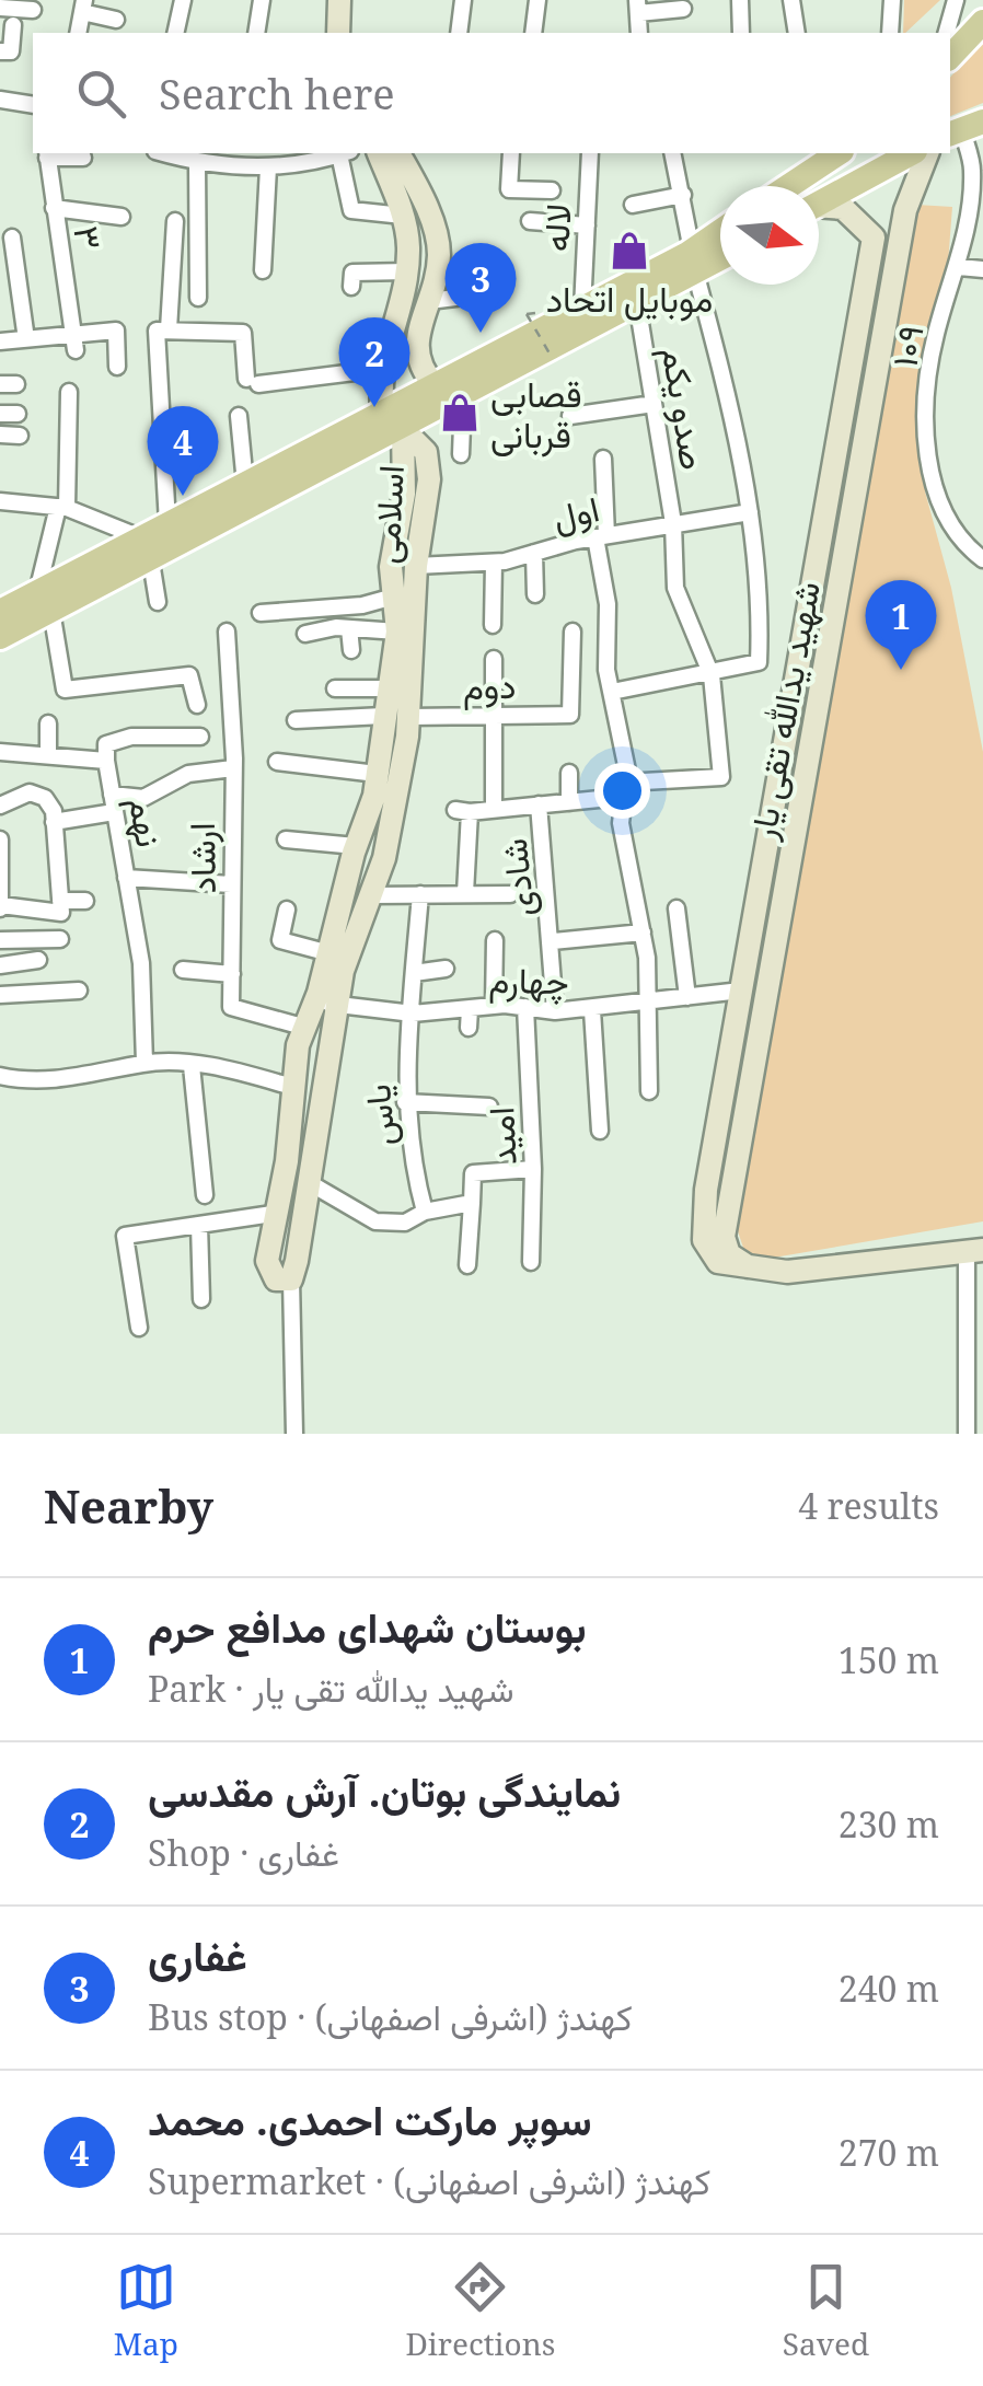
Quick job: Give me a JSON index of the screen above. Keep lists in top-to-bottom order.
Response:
{
  "streets": {
    "street": [
      "لاله",
      "۳",
      "۱۰۹",
      "صدو یکم",
      "اول",
      "اسلامی",
      "دوم",
      "شهید یدالله تقی یار",
      "نهم",
      "ارشاد",
      "شادی",
      "چهارم",
      "یاس",
      "امید"
    ]
  },
  "crossings": [
    ["صدو یکم", "اول"],
    ["اول", "اسلامی"],
    ["اسلامی", "دوم"],
    ["اسلامی", "ارشاد"],
    ["اسلامی", "چهارم"],
    ["شهید یدالله تقی یار", "چهارم"],
    ["شادی", "چهارم"],
    ["چهارم", "یاس"],
    ["چهارم", "امید"]
  ],
  "places": {
    "shop": ["موبایل اتحاد", "قصابی قربانی"]
  },
  "north": "right",
  "page": {
    "search": "Search here",
    "pins": [
      "3",
      "2",
      "4",
      "1"
    ],
    "heading": ["Nearby", "4 results"],
    "list": [
      {
        "mark": "1",
        "name": "بوستان شهدای مدافع حرم",
        "note": "Park · شهید یدالله تقی یار",
        "value": "150 m"
      },
      {
        "mark": "2",
        "name": "نمایندگی بوتان. آرش مقدسی",
        "note": "Shop · غفاری",
        "value": "230 m"
      },
      {
        "mark": "3",
        "name": "غفاری",
        "note": "Bus stop · کهندژ (اشرفی اصفهانی)",
        "value": "240 m"
      },
      {
        "mark": "4",
        "name": "سوپر مارکت احمدی. محمد",
        "note": "Supermarket · کهندژ (اشرفی اصفهانی)",
        "value": "270 m"
      }
    ],
    "nav": ["Map", "Directions", "Saved"]
  }
}
